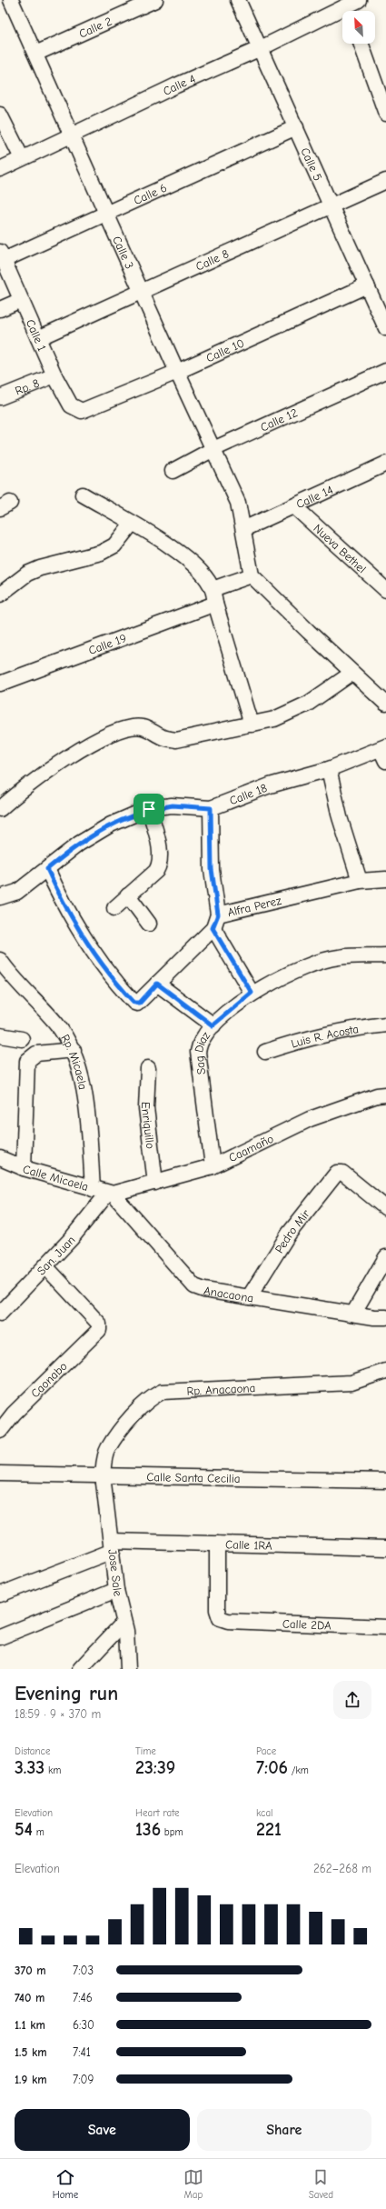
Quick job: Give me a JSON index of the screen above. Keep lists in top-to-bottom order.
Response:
{
  "streets": {
    "street": [
      "Calle 2",
      "Calle 4",
      "Calle 5",
      "Calle 6",
      "Calle 3",
      "Calle 8",
      "Calle 1",
      "Calle 10",
      "Rp. 8",
      "Calle 12",
      "Calle 14",
      "Nueva Bethel",
      "Calle 19",
      "Calle 18",
      "Alfra Perez",
      "Luis R. Acosta",
      "Sag Diaz",
      "Rp. Micaela",
      "Enriquillo",
      "Caamaño",
      "Calle Micaela",
      "Pedro Mir",
      "San. Juan",
      "Anacaona",
      "Caonabo",
      "Rp. Anacaona",
      "Calle Santa Cecilia",
      "Calle 1RA",
      "Jose Sale",
      "Calle 2DA"
    ]
  },
  "crossings": [
    ["Calle 2", "Calle 3"],
    ["Calle 4", "Calle 5"],
    ["Calle 4", "Calle 3"],
    ["Calle 5", "Calle 6"],
    ["Calle 5", "Calle 8"],
    ["Calle 5", "Calle 10"],
    ["Calle 6", "Calle 3"],
    ["Calle 6", "Calle 1"],
    ["Calle 3", "Calle 8"],
    ["Calle 3", "Calle 10"],
    ["Calle 3", "Calle 12"],
    ["Calle 3", "Calle 14"],
    ["Calle 8", "Calle 1"],
    ["Calle 1", "Calle 10"],
    ["Calle 1", "Rp. 8"],
    ["Calle 14", "Nueva Bethel"],
    ["Sag Diaz", "Caamaño"],
    ["Rp. Micaela", "Calle Micaela"],
    ["Enriquillo", "Caamaño"],
    ["Caamaño", "Calle Micaela"],
    ["Caamaño", "San. Juan"],
    ["Caamaño", "Anacaona"],
    ["Calle Micaela", "San. Juan"],
    ["Calle Micaela", "Anacaona"],
    ["Pedro Mir", "Anacaona"],
    ["San. Juan", "Anacaona"],
    ["San. Juan", "Caonabo"],
    ["Rp. Anacaona", "Calle Santa Cecilia"],
    ["Rp. Anacaona", "Jose Sale"],
    ["Calle Santa Cecilia", "Jose Sale"],
    ["Calle 1RA", "Jose Sale"],
    ["Calle 1RA", "Calle 2DA"]
  ],
  "north": "top left",
  "page": {
    "heading": ["Evening run", "18:59 · 9 × 370 m"],
    "stats": [
      ["Distance", "3.33 km"],
      ["Time", "23:39"],
      ["Pace", "7:06 /km"],
      ["Elevation", "54 m"],
      ["Heart rate", "136 bpm"],
      ["kcal", "221"]
    ],
    "chart": ["Elevation", "262–268 m"],
    "list": [
      {
        "name": "370 m",
        "note": "7:03"
      },
      {
        "name": "740 m",
        "note": "7:46"
      },
      {
        "name": "1.1 km",
        "note": "6:30"
      },
      {
        "name": "1.5 km",
        "note": "7:41"
      },
      {
        "name": "1.9 km",
        "note": "7:09"
      }
    ],
    "buttons": ["Save", "Share"],
    "tabs": ["Home", "Map", "Saved"]
  }
}
